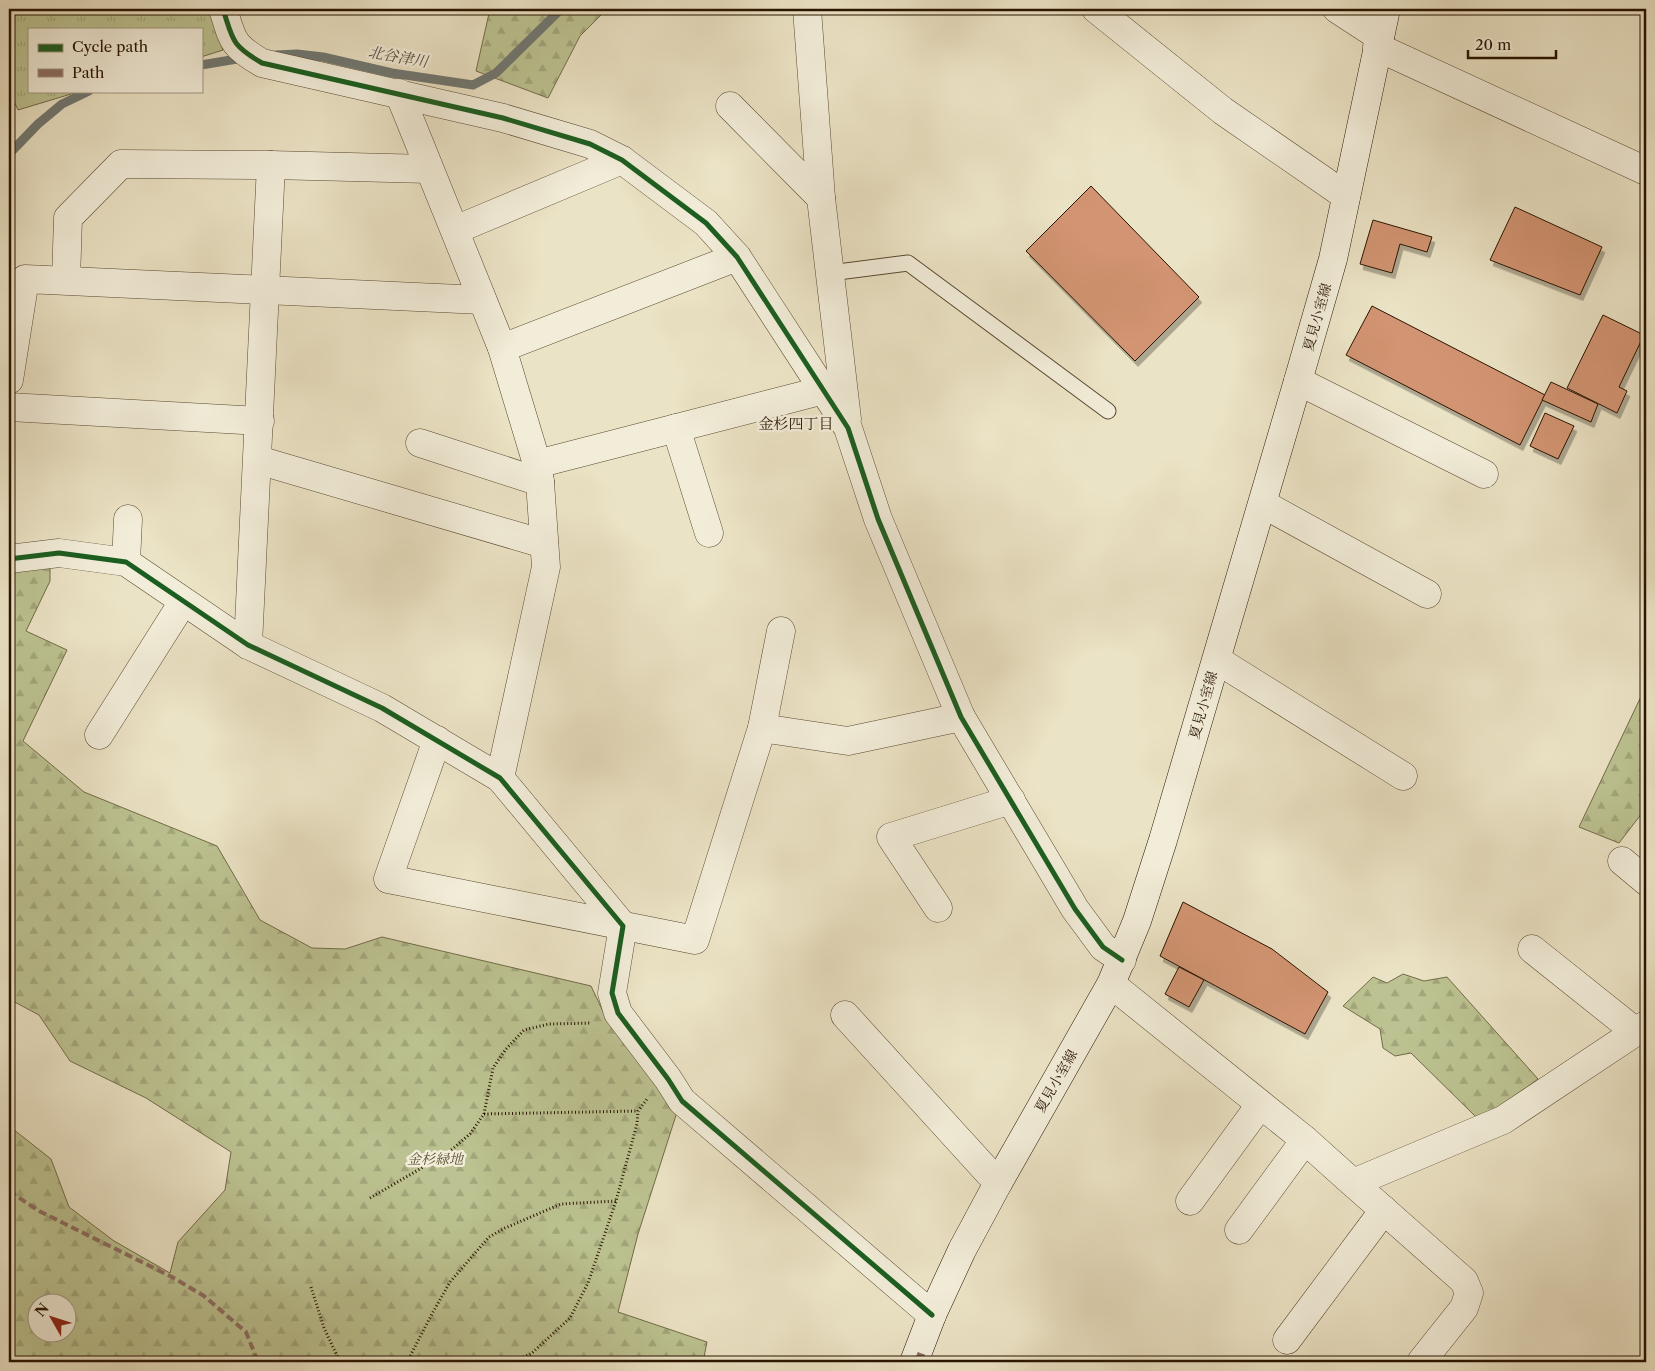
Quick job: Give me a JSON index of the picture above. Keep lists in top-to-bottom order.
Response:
{
  "streets": {
    "street": ["夏見小室線"]
  },
  "districts": ["金杉四丁目"],
  "water": ["北谷津川"],
  "parks": ["金杉緑地"],
  "legend": ["Cycle path", "Path"],
  "scale_bar": "20 m",
  "north": "top left"
}
